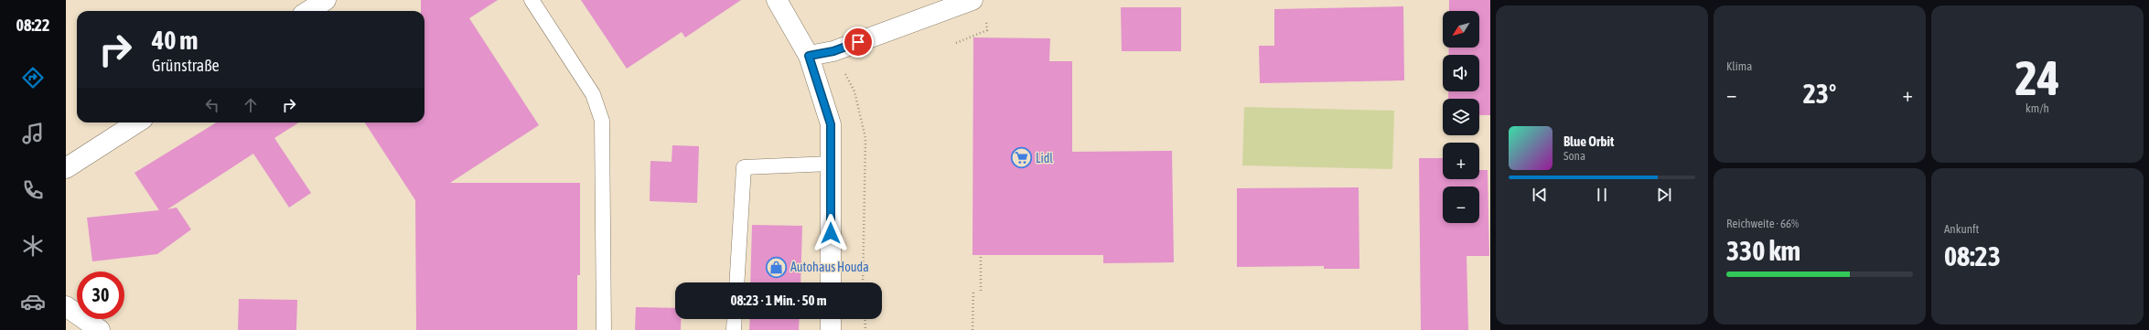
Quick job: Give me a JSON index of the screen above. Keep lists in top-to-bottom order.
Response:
{
  "places": {
    "supermarket": ["Lidl"],
    "shop": ["Autohaus Houda"]
  },
  "north": "bottom left",
  "page": {
    "tabs": "08:22",
    "tile": [
      "Klima",
      ["24", "km/h"],
      ["Reichweite · 66%", "330 km"],
      ["Ankunft", "08:23"]
    ],
    "map_buttons": ["+", "−"],
    "turn": ["40 m", "Grünstraße"],
    "heat": ["−", "23°", "+"],
    "song": ["Blue Orbit", "Sona"],
    "limit": "30",
    "trip": "08:23 · 1 Min. · 50 m"
  }
}
